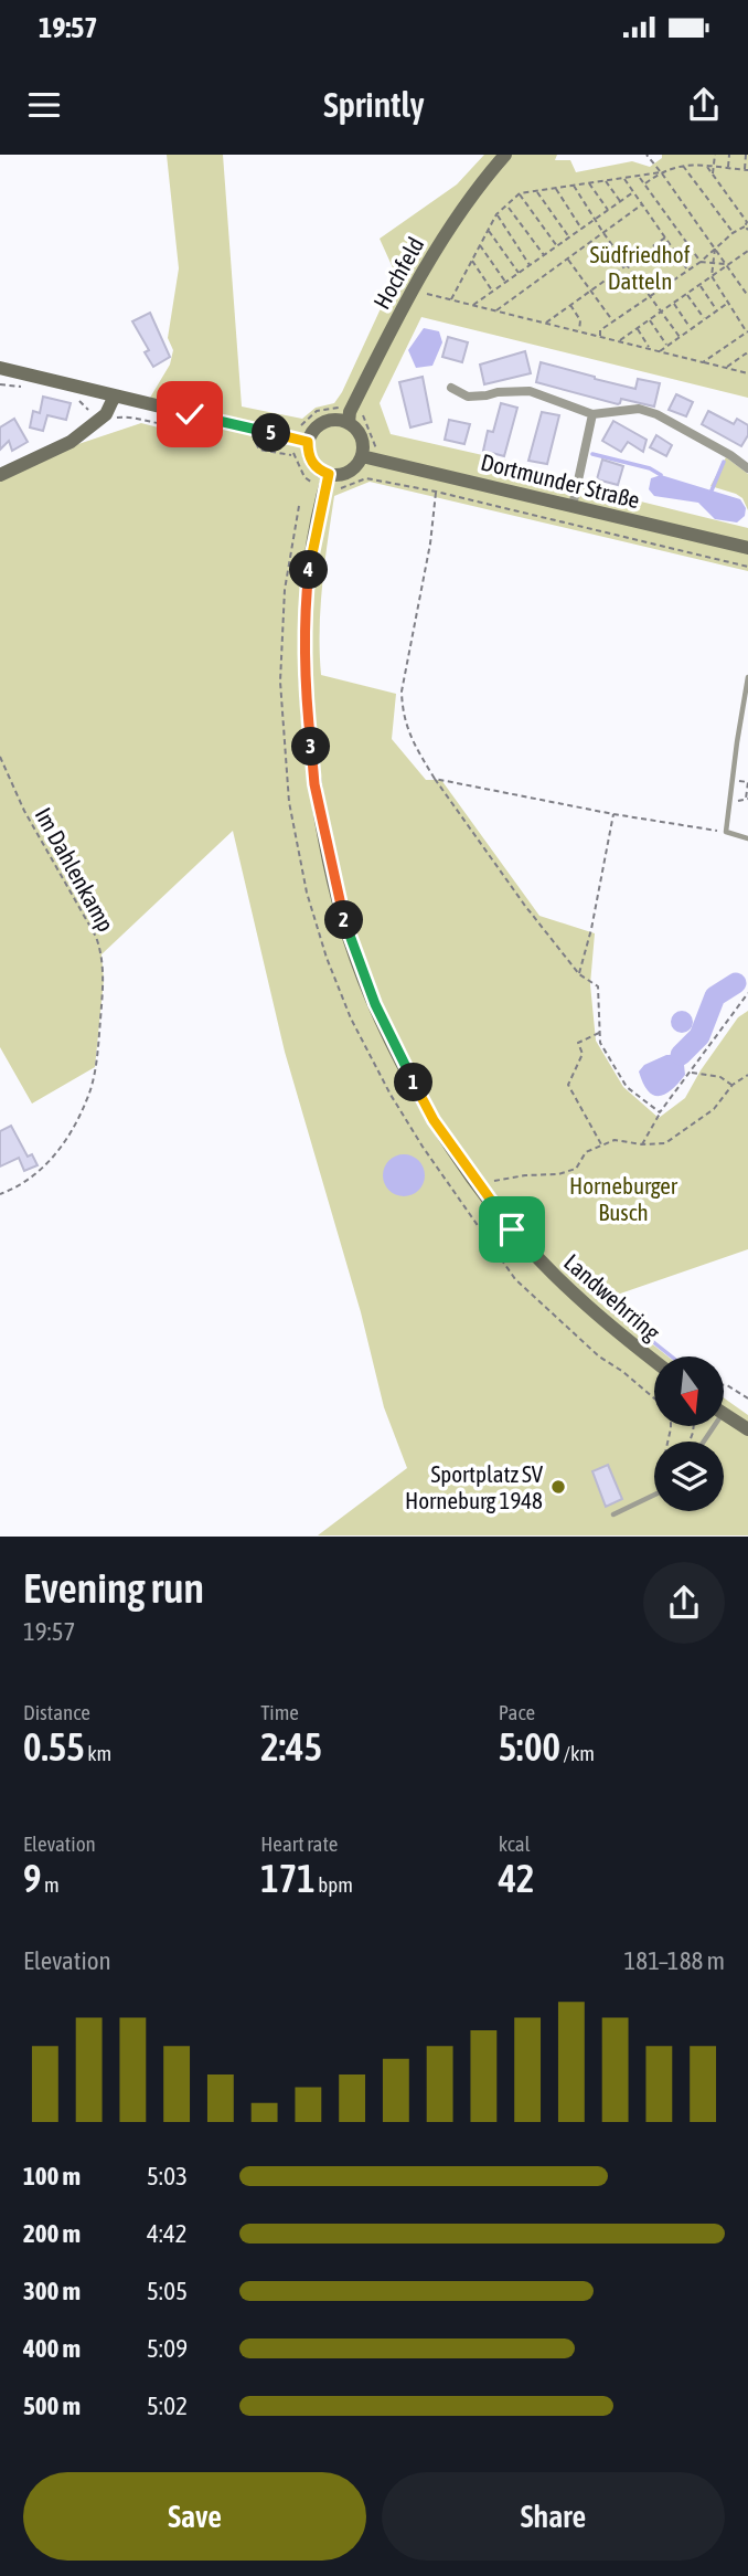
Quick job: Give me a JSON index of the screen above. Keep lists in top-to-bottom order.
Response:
{
  "streets": {
    "main road": ["Hochfeld", "Dortmunder Straße", "Landwehrring"],
    "path": ["Im Dahlenkamp"]
  },
  "crossings": [
    ["Hochfeld", "Dortmunder Straße"],
    ["Hochfeld", "Landwehrring"],
    ["Dortmunder Straße", "Landwehrring"]
  ],
  "parks": ["Südfriedhof Datteln", "Horneburger Busch"],
  "places": ["Sportplatz SV Horneburg 1948"],
  "north": "bottom",
  "page": {
    "status": "19:57",
    "header": "Sprintly",
    "pins": [
      "5",
      "4",
      "3",
      "2",
      "1"
    ],
    "heading": ["Evening run", "19:57"],
    "stats": [
      ["Distance", "0.55 km"],
      ["Time", "2:45"],
      ["Pace", "5:00 /km"],
      ["Elevation", "9 m"],
      ["Heart rate", "171 bpm"],
      ["kcal", "42"]
    ],
    "chart": ["Elevation", "181–188 m"],
    "list": [
      {
        "name": "100 m",
        "note": "5:03"
      },
      {
        "name": "200 m",
        "note": "4:42"
      },
      {
        "name": "300 m",
        "note": "5:05"
      },
      {
        "name": "400 m",
        "note": "5:09"
      },
      {
        "name": "500 m",
        "note": "5:02"
      }
    ],
    "buttons": ["Save", "Share"]
  }
}
